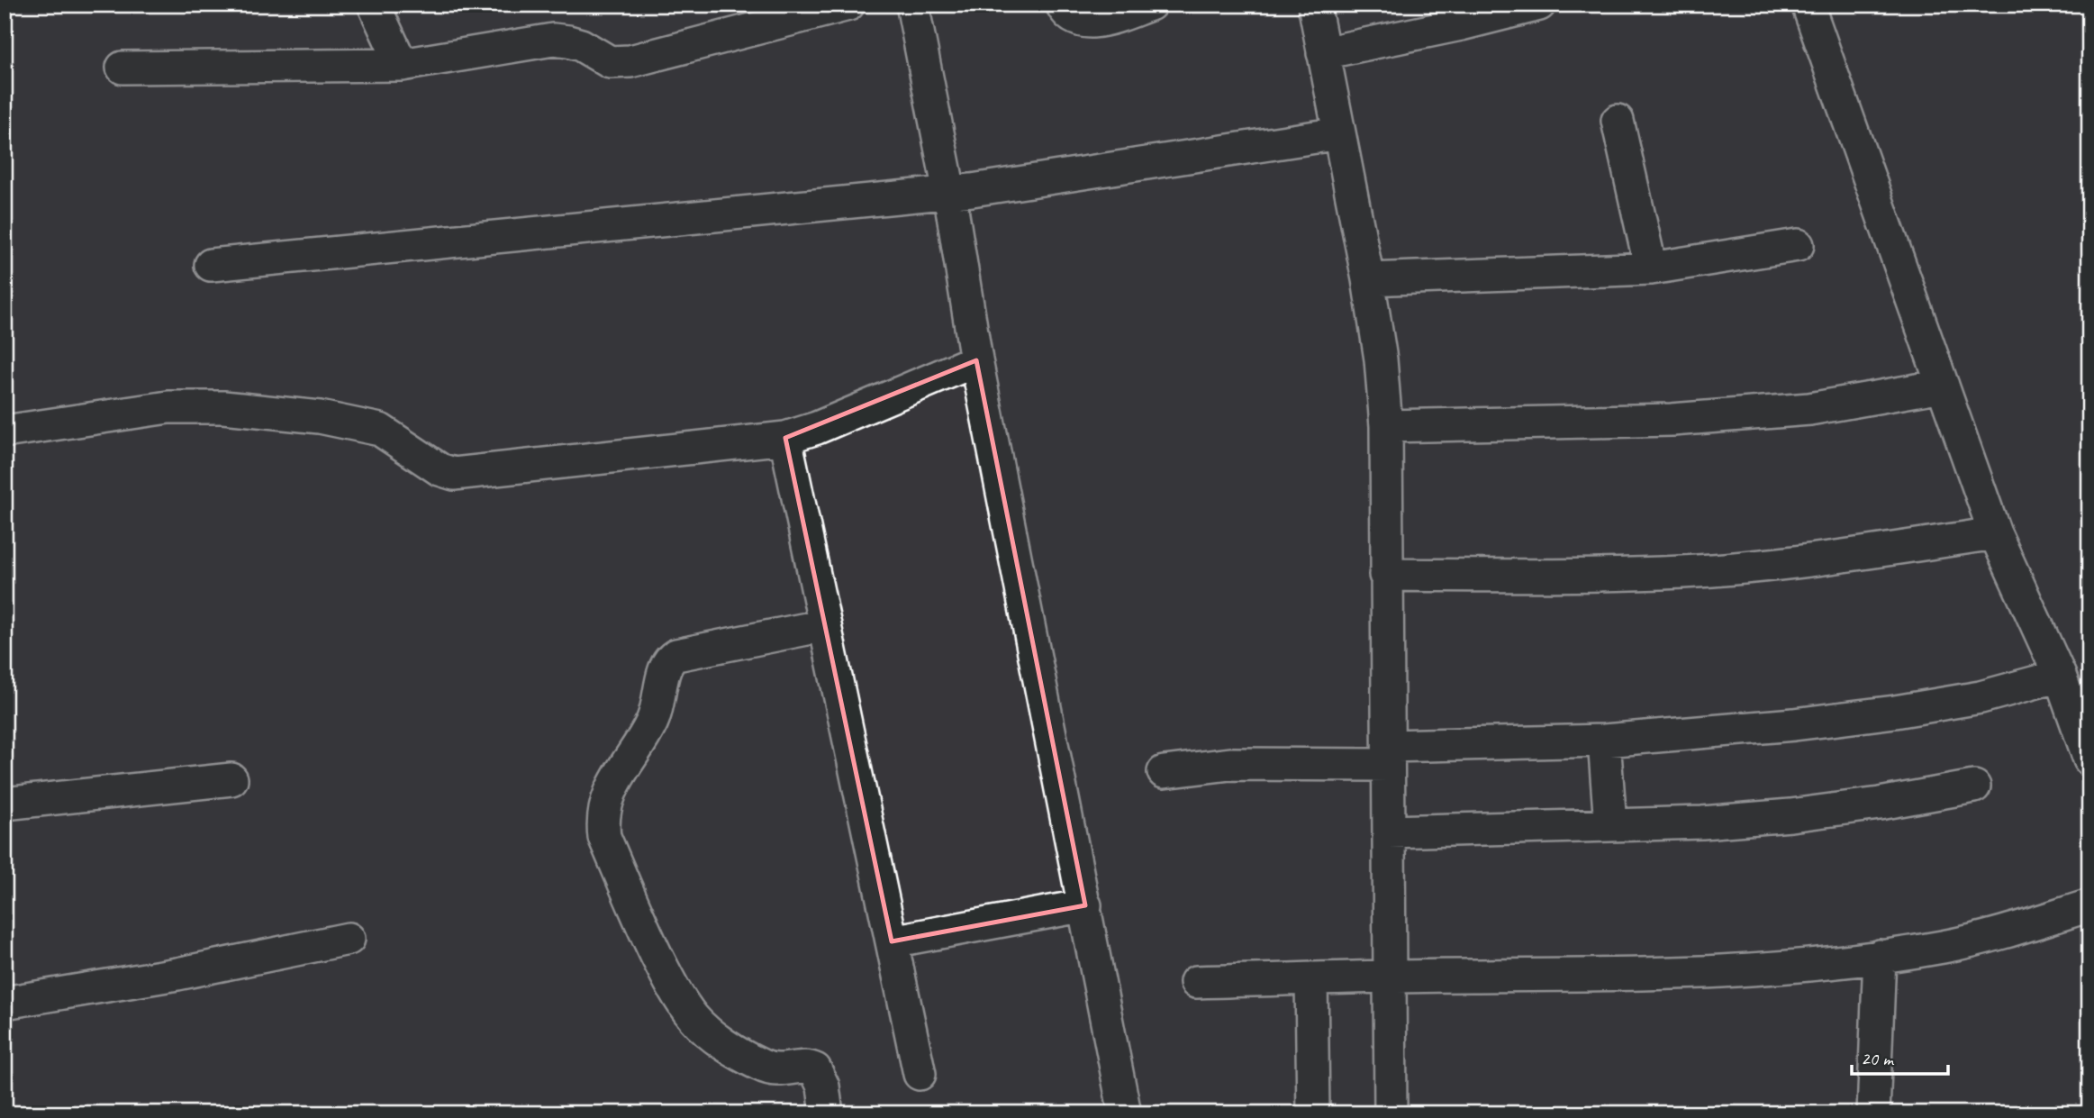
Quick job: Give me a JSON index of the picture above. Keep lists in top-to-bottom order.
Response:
{
  "scale_bar": "20 m"
}
